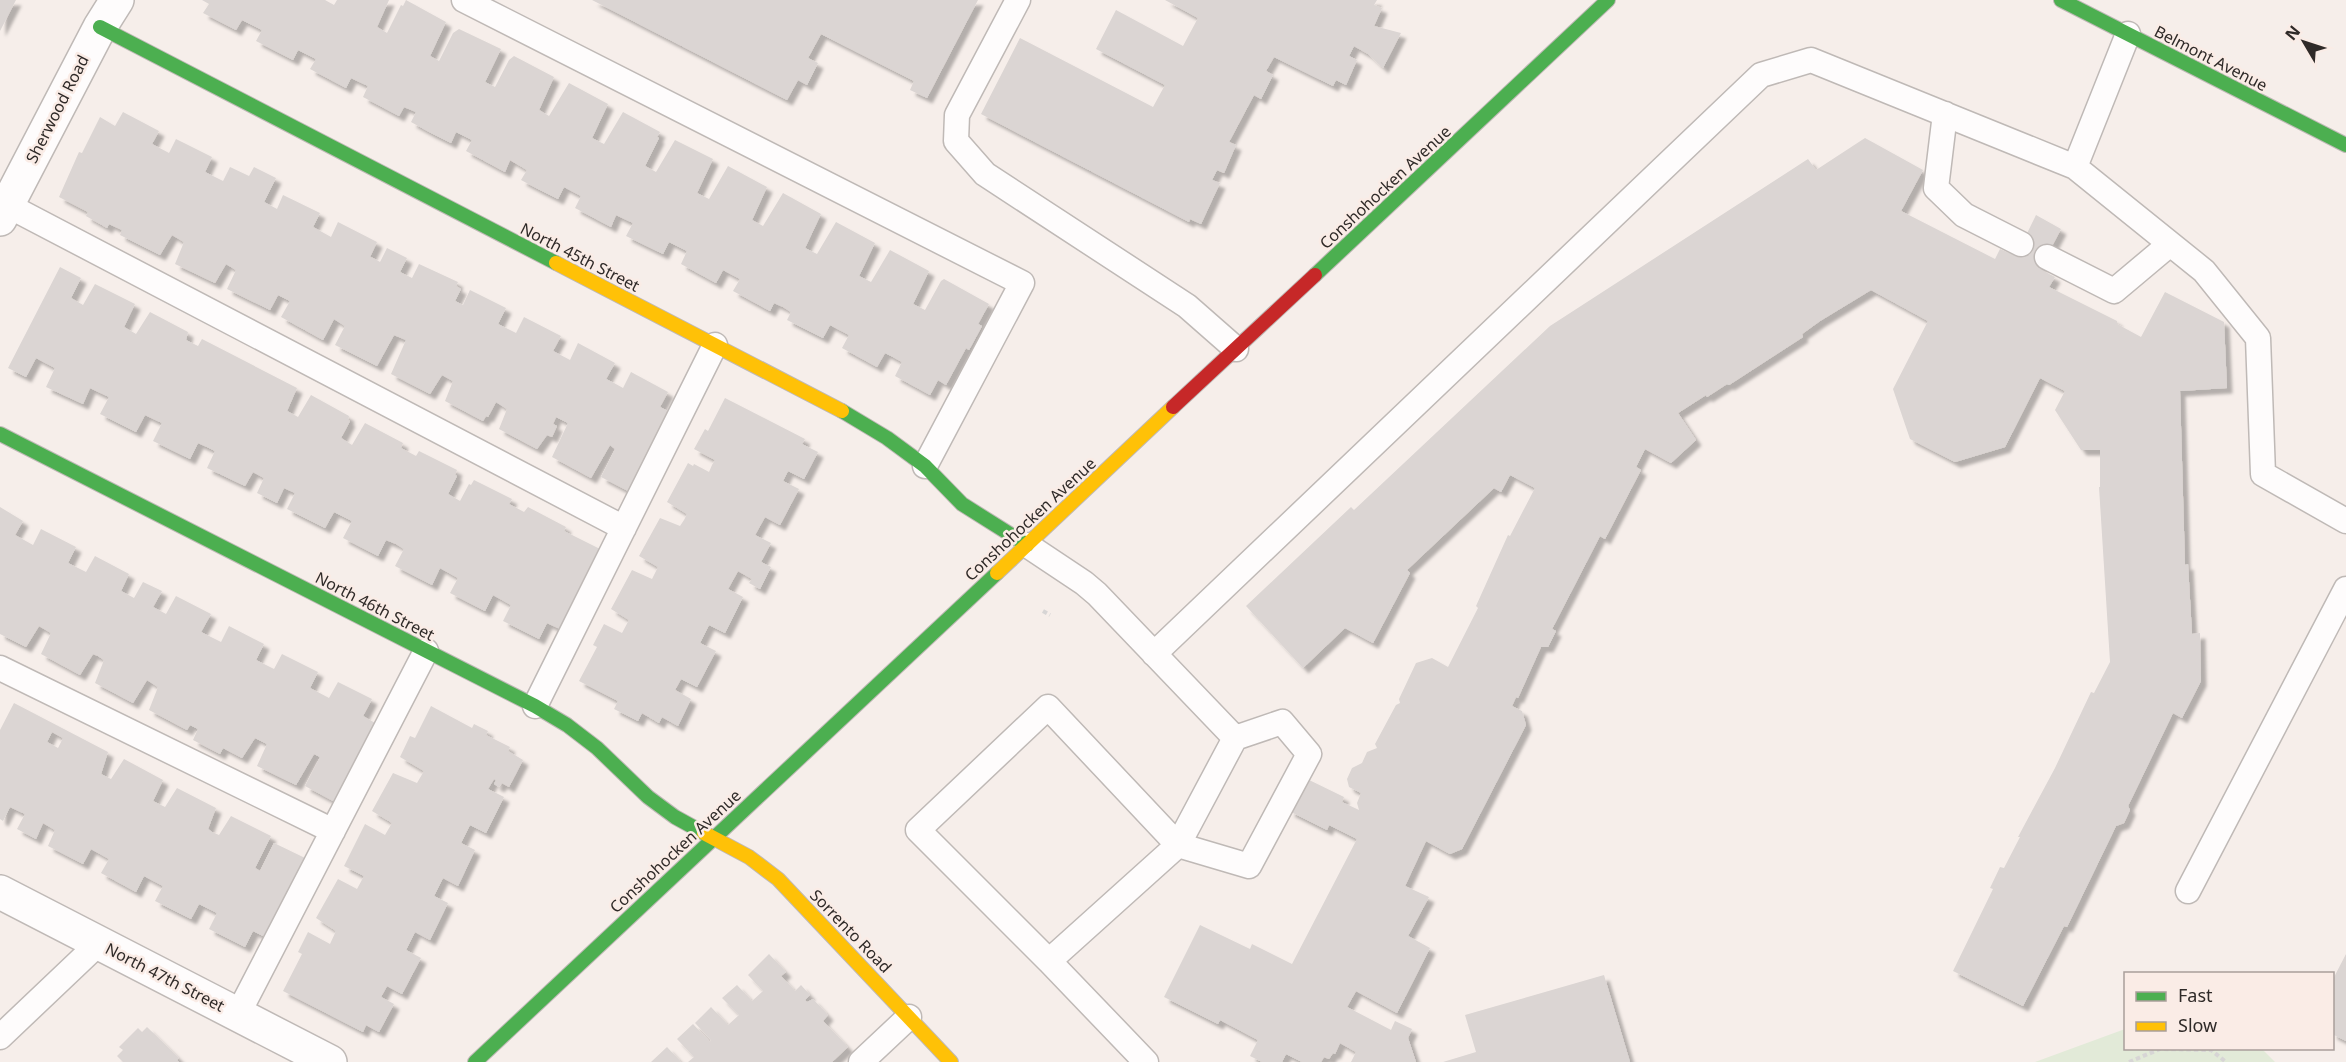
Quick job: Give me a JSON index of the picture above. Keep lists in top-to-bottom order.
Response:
{
  "streets": {
    "street": [
      "Belmont Avenue",
      "Sherwood Road",
      "Conshohocken Avenue",
      "North 45th Street",
      "North 46th Street",
      "Sorrento Road",
      "North 47th Street"
    ]
  },
  "crossings": [
    ["Sherwood Road", "North 45th Street"],
    ["Conshohocken Avenue", "North 45th Street"],
    ["Conshohocken Avenue", "North 46th Street"],
    ["Conshohocken Avenue", "Sorrento Road"],
    ["North 46th Street", "Sorrento Road"]
  ],
  "legend": ["Fast", "Slow"],
  "north": "top left"
}
